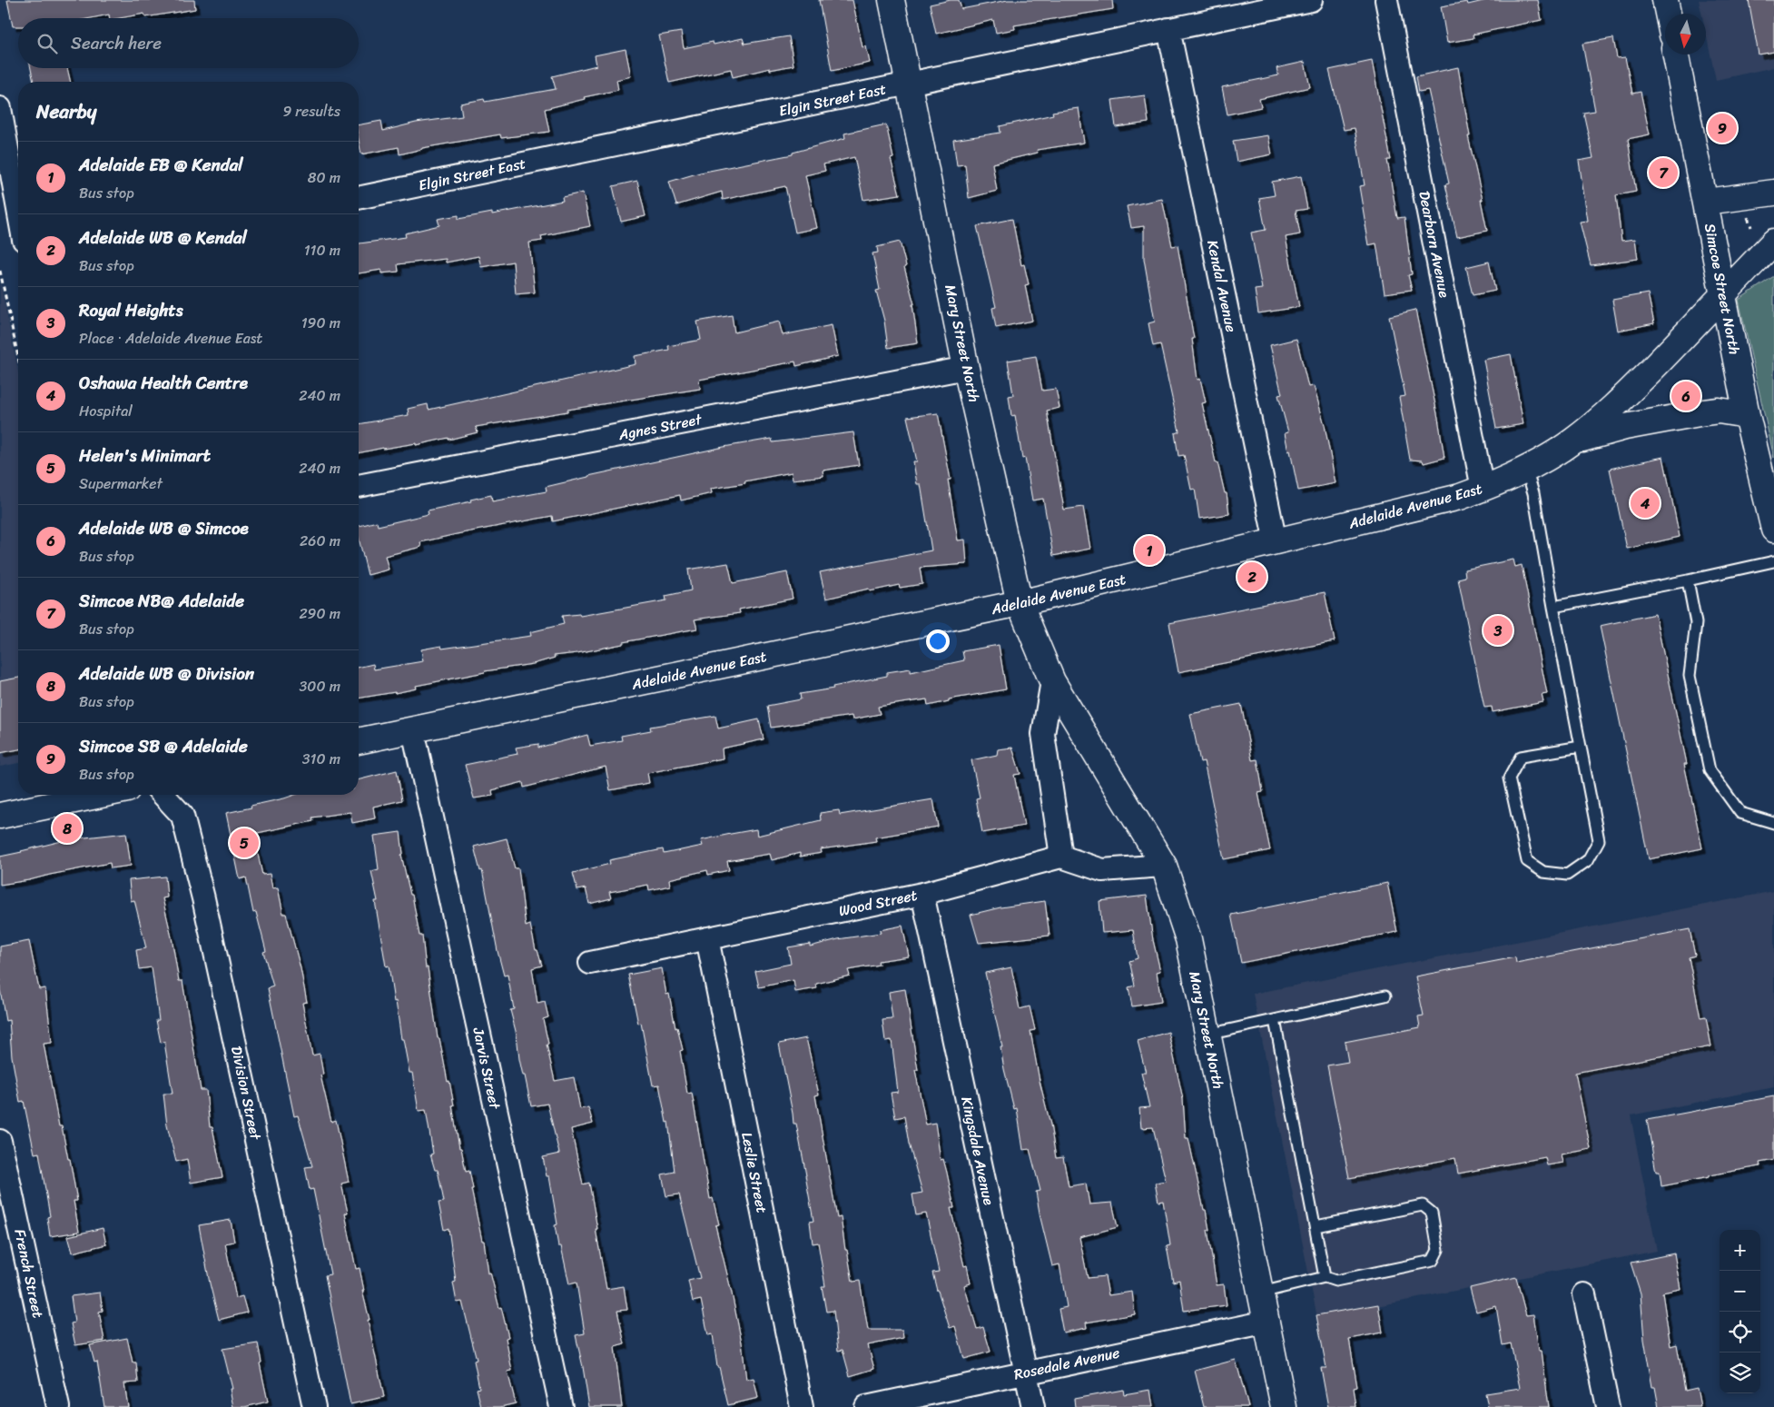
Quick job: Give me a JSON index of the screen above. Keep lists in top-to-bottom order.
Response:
{
  "streets": {
    "main road": ["Simcoe Street North", "Mary Street North", "Adelaide Avenue East"],
    "street": [
      "Elgin Street East",
      "Dearborn Avenue",
      "Kendal Avenue",
      "Agnes Street",
      "Wood Street",
      "Jarvis Street",
      "Division Street",
      "Kingsdale Avenue",
      "Leslie Street",
      "French Street",
      "Rosedale Avenue"
    ]
  },
  "crossings": [
    ["Elgin Street East", "Kendal Avenue"],
    ["Elgin Street East", "Mary Street North"],
    ["Dearborn Avenue", "Adelaide Avenue East"],
    ["Kendal Avenue", "Adelaide Avenue East"],
    ["Simcoe Street North", "Adelaide Avenue East"],
    ["Mary Street North", "Agnes Street"],
    ["Mary Street North", "Adelaide Avenue East"],
    ["Mary Street North", "Rosedale Avenue"],
    ["Adelaide Avenue East", "Jarvis Street"],
    ["Wood Street", "Kingsdale Avenue"],
    ["Wood Street", "Leslie Street"],
    ["Kingsdale Avenue", "Rosedale Avenue"]
  ],
  "north": "bottom",
  "page": {
    "search": "Search here",
    "heading": ["Nearby", "9 results"],
    "pins": [
      "9",
      "7",
      "6",
      "4",
      "1",
      "2",
      "3",
      "8",
      "5"
    ],
    "list": [
      {
        "mark": "1",
        "name": "Adelaide EB @ Kendal",
        "note": "Bus stop",
        "value": "80 m"
      },
      {
        "mark": "2",
        "name": "Adelaide WB @ Kendal",
        "note": "Bus stop",
        "value": "110 m"
      },
      {
        "mark": "3",
        "name": "Royal Heights",
        "note": "Place · Adelaide Avenue East",
        "value": "190 m"
      },
      {
        "mark": "4",
        "name": "Oshawa Health Centre",
        "note": "Hospital",
        "value": "240 m"
      },
      {
        "mark": "5",
        "name": "Helen's Minimart",
        "note": "Supermarket",
        "value": "240 m"
      },
      {
        "mark": "6",
        "name": "Adelaide WB @ Simcoe",
        "note": "Bus stop",
        "value": "260 m"
      },
      {
        "mark": "7",
        "name": "Simcoe NB@ Adelaide",
        "note": "Bus stop",
        "value": "290 m"
      },
      {
        "mark": "8",
        "name": "Adelaide WB @ Division",
        "note": "Bus stop",
        "value": "300 m"
      },
      {
        "mark": "9",
        "name": "Simcoe SB @ Adelaide",
        "note": "Bus stop",
        "value": "310 m"
      }
    ],
    "map_buttons": ["+", "−"]
  }
}
